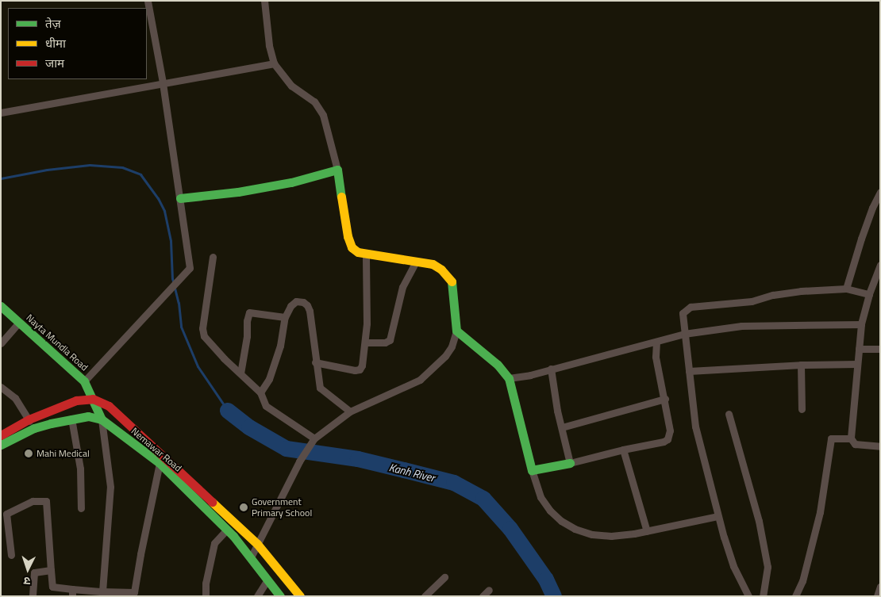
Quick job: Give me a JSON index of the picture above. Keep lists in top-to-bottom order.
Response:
{
  "streets": {
    "main road": ["Nayta Mundla Road", "Nemawar Road"]
  },
  "crossings": [
    ["Nayta Mundla Road", "Nemawar Road"]
  ],
  "water": ["Kanh River"],
  "places": ["Mahi Medical", "Government Primary School"],
  "legend": ["तेज़", "धीमा", "जाम"],
  "north": "bottom"
}
